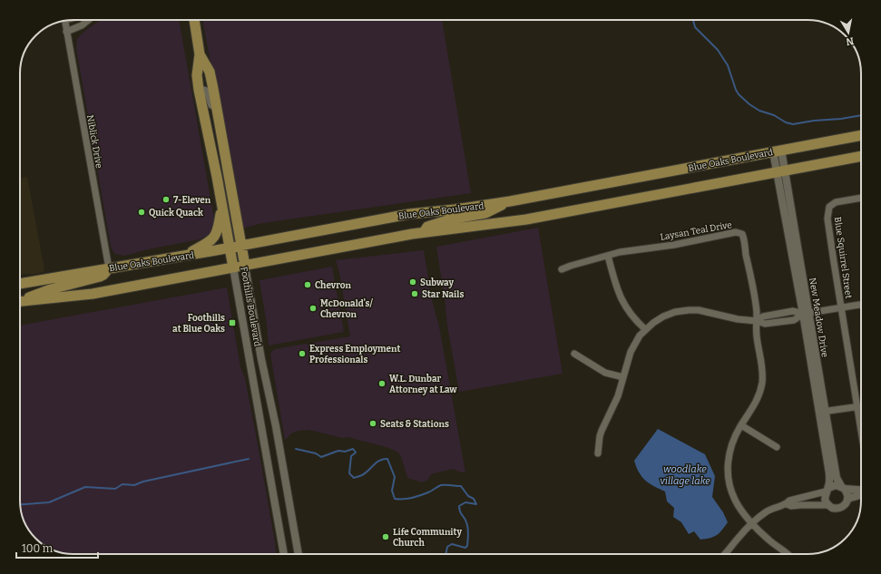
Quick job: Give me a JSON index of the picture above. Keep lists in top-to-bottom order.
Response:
{
  "streets": {
    "main road": ["Blue Oaks Boulevard", "Foothills Boulevard"],
    "street": [
      "Niblick Drive",
      "Laysan Teal Drive",
      "Blue Squirrel Street",
      "New Meadow Drive"
    ]
  },
  "crossings": [
    ["Niblick Drive", "Blue Oaks Boulevard"],
    ["Blue Oaks Boulevard", "Foothills Boulevard"],
    ["Blue Oaks Boulevard", "New Meadow Drive"]
  ],
  "water": ["woodlake village lake"],
  "places": {
    "other": [
      "7-Eleven",
      "Quick Quack",
      "Subway",
      "Chevron",
      "Star Nails",
      "McDonald's/ Chevron",
      "Express Employment Professionals",
      "W.L. Dunbar Attorney at Law",
      "Seats & Stations",
      "Life Community Church"
    ],
    "transit": ["Foothills at Blue Oaks"]
  },
  "scale_bar": "100 m",
  "north": "bottom"
}
